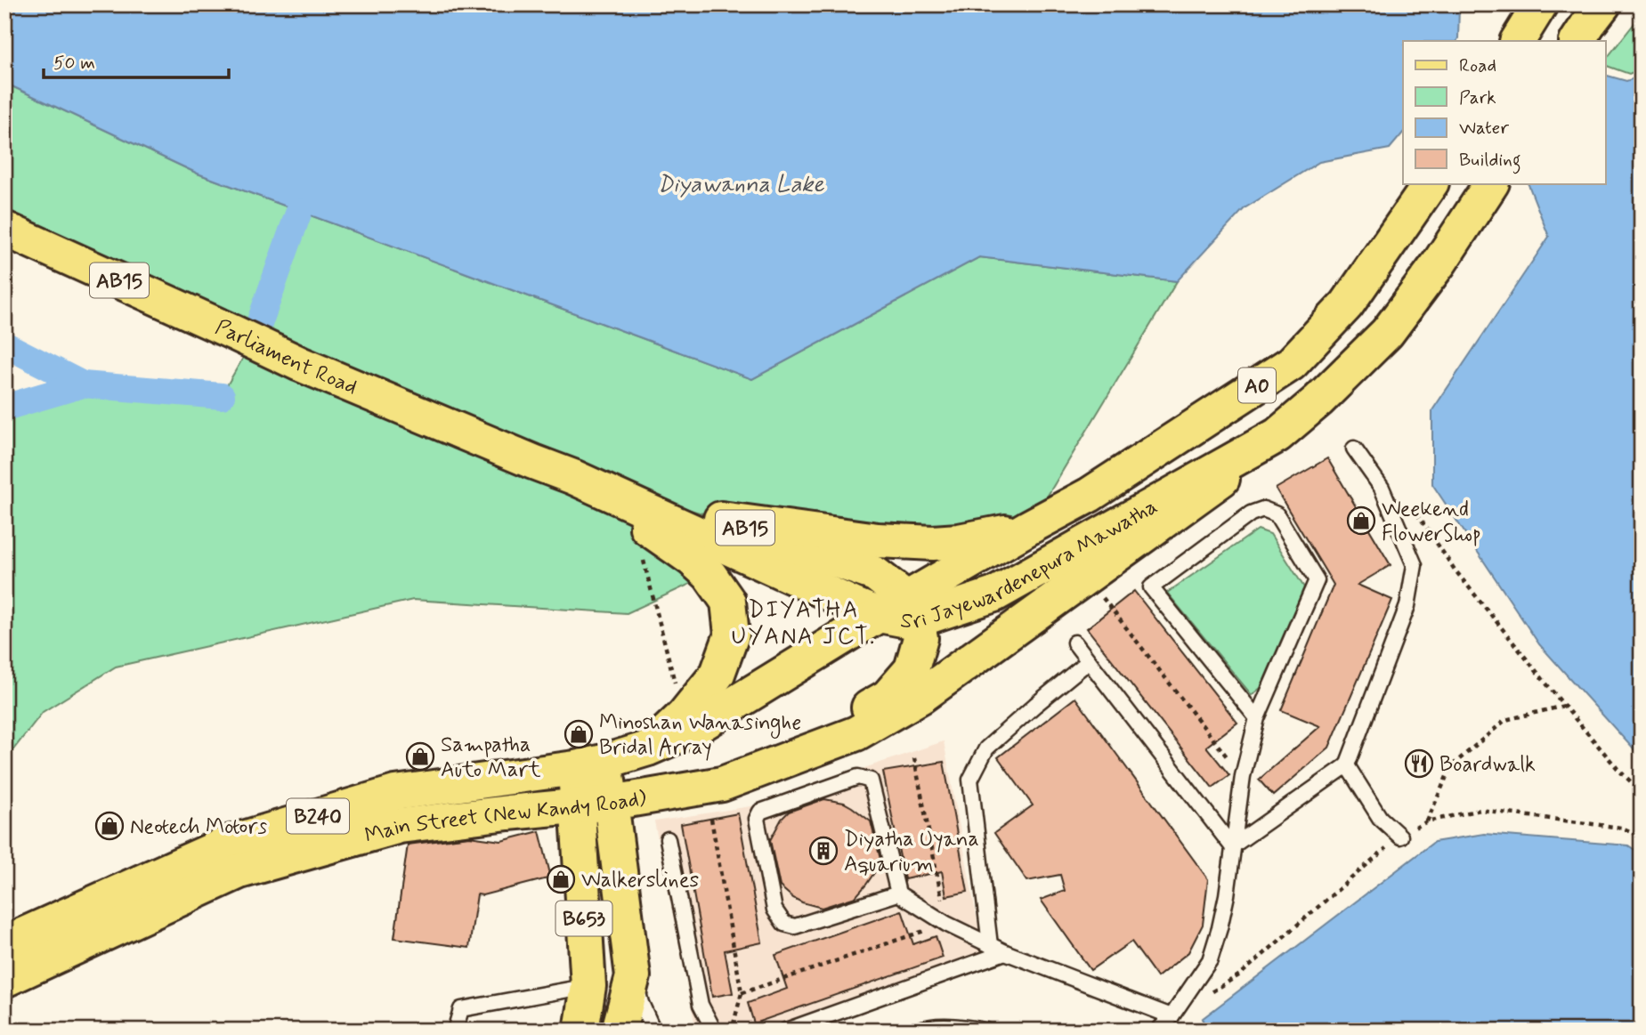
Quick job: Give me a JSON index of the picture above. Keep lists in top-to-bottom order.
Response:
{
  "streets": {
    "main road": [
      "AB15",
      "Parliament Road",
      "A0",
      "Sri Jayewardenepura Mawatha",
      "B240",
      "Main Street (New Kandy Road)",
      "B653"
    ]
  },
  "crossings": [
    ["Parliament Road", "Sri Jayewardenepura Mawatha"],
    ["Parliament Road", "Main Street (New Kandy Road)"],
    ["Sri Jayewardenepura Mawatha", "Main Street (New Kandy Road)"],
    ["Main Street (New Kandy Road)", "B653"]
  ],
  "districts": ["DIYATHA UYANA JCT."],
  "water": ["Diyawanna Lake"],
  "places": {
    "shop": [
      "Weekend FlowerShop",
      "Minoshan Wanasinghe Bridal Array",
      "Sampatha Auto Mart",
      "Neotech Motors",
      "Walkerslines"
    ],
    "restaurant": ["Boardwalk"],
    "building": ["Diyatha Uyana Aquarium"]
  },
  "legend": [
    "Road",
    "Park",
    "Water",
    "Building"
  ],
  "scale_bar": "50 m"
}
